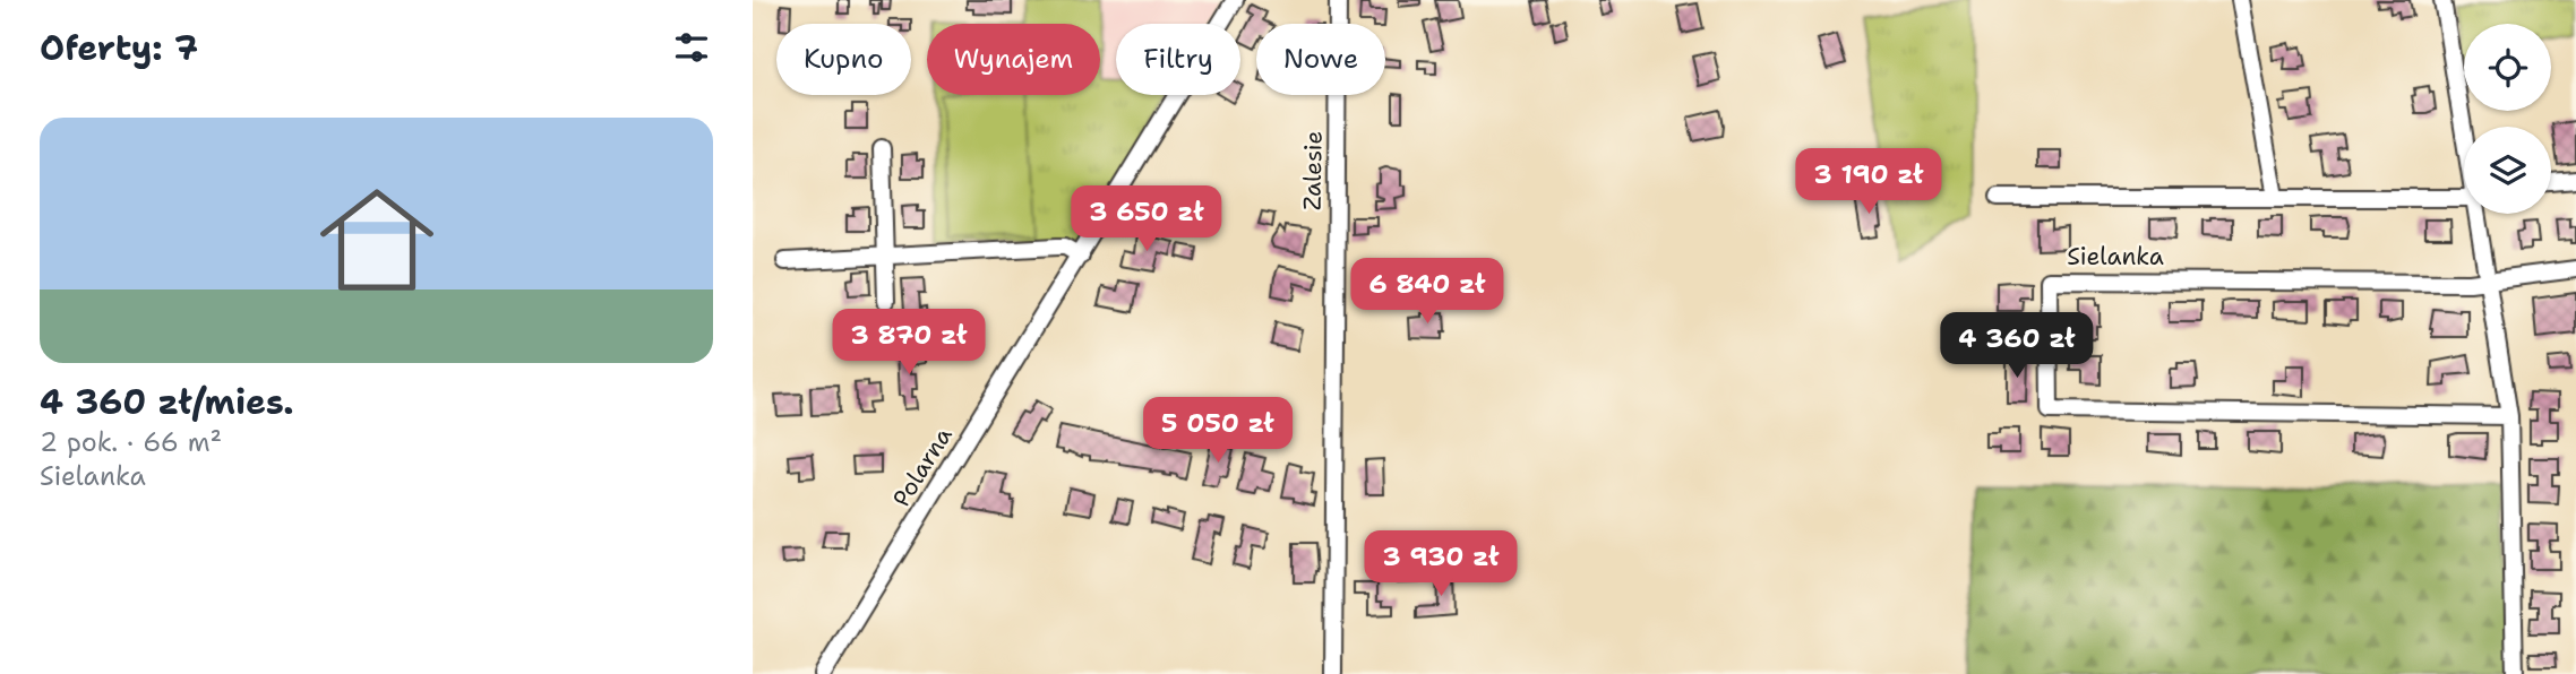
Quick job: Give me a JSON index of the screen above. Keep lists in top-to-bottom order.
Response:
{
  "streets": {
    "street": ["Zalesie", "Sielanka", "Polarna"]
  },
  "page": {
    "heading": "Oferty: 7",
    "chip": [
      "Kupno",
      "Wynajem",
      "Filtry",
      "Nowe"
    ],
    "list": [
      {
        "name": "4 360 zł/mies.",
        "note": "2 pok. · 66 m² · Sielanka"
      }
    ],
    "price": [
      "3 190 zł",
      "3 650 zł",
      "6 840 zł",
      "3 870 zł",
      "4 360 zł",
      "5 050 zł",
      "3 930 zł"
    ]
  }
}
